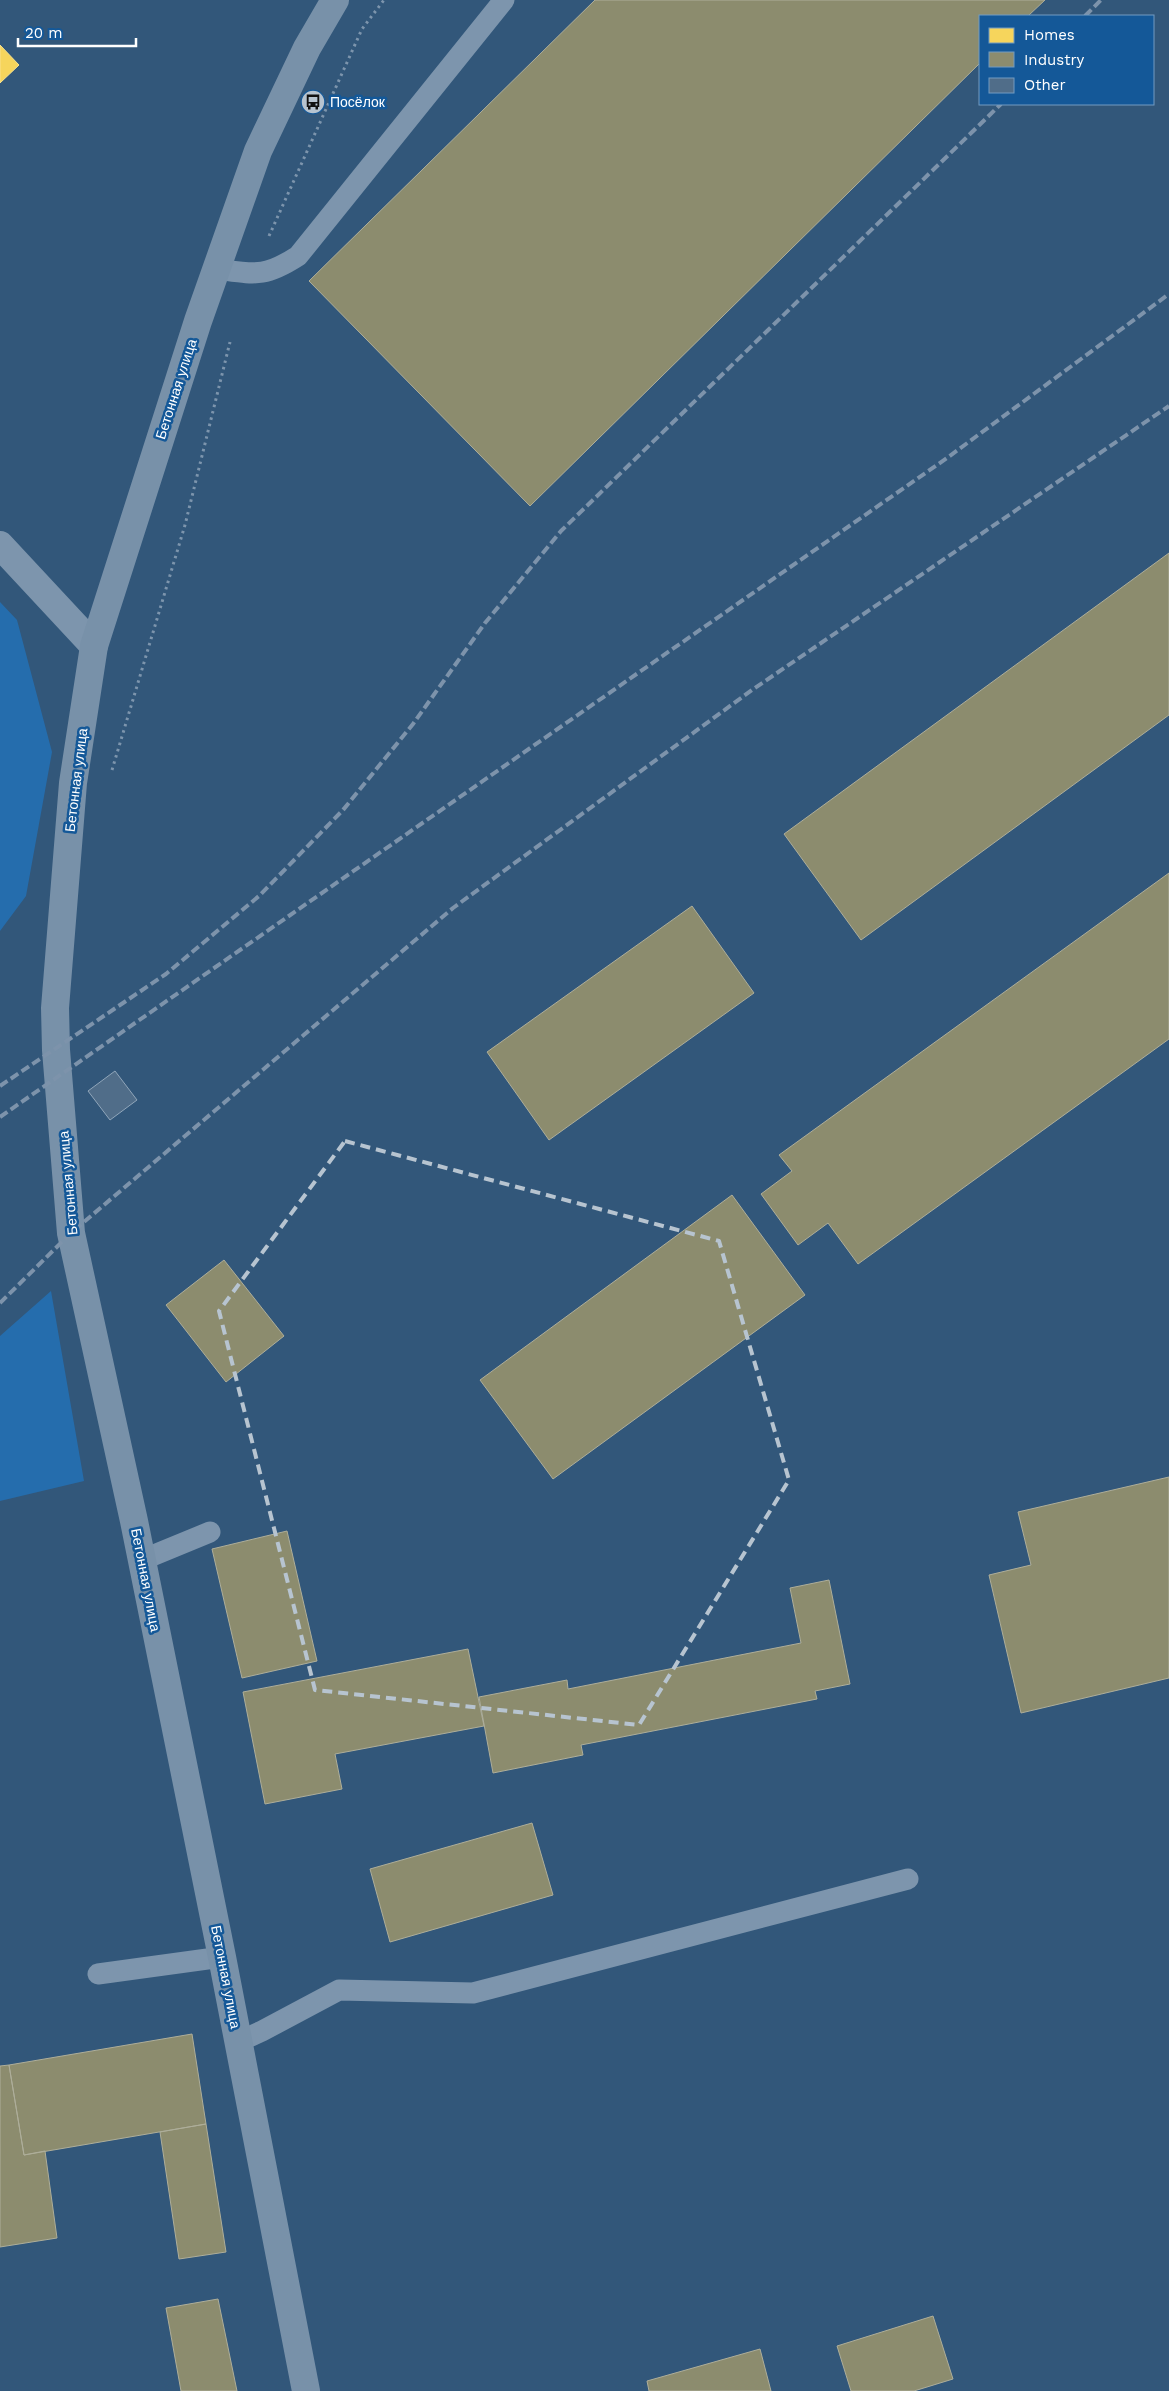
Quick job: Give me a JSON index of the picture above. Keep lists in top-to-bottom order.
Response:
{
  "streets": {
    "street": ["Бетонная улица"]
  },
  "places": {
    "bus stop": ["Посёлок"]
  },
  "legend": ["Homes", "Industry", "Other"],
  "scale_bar": "20 m"
}
